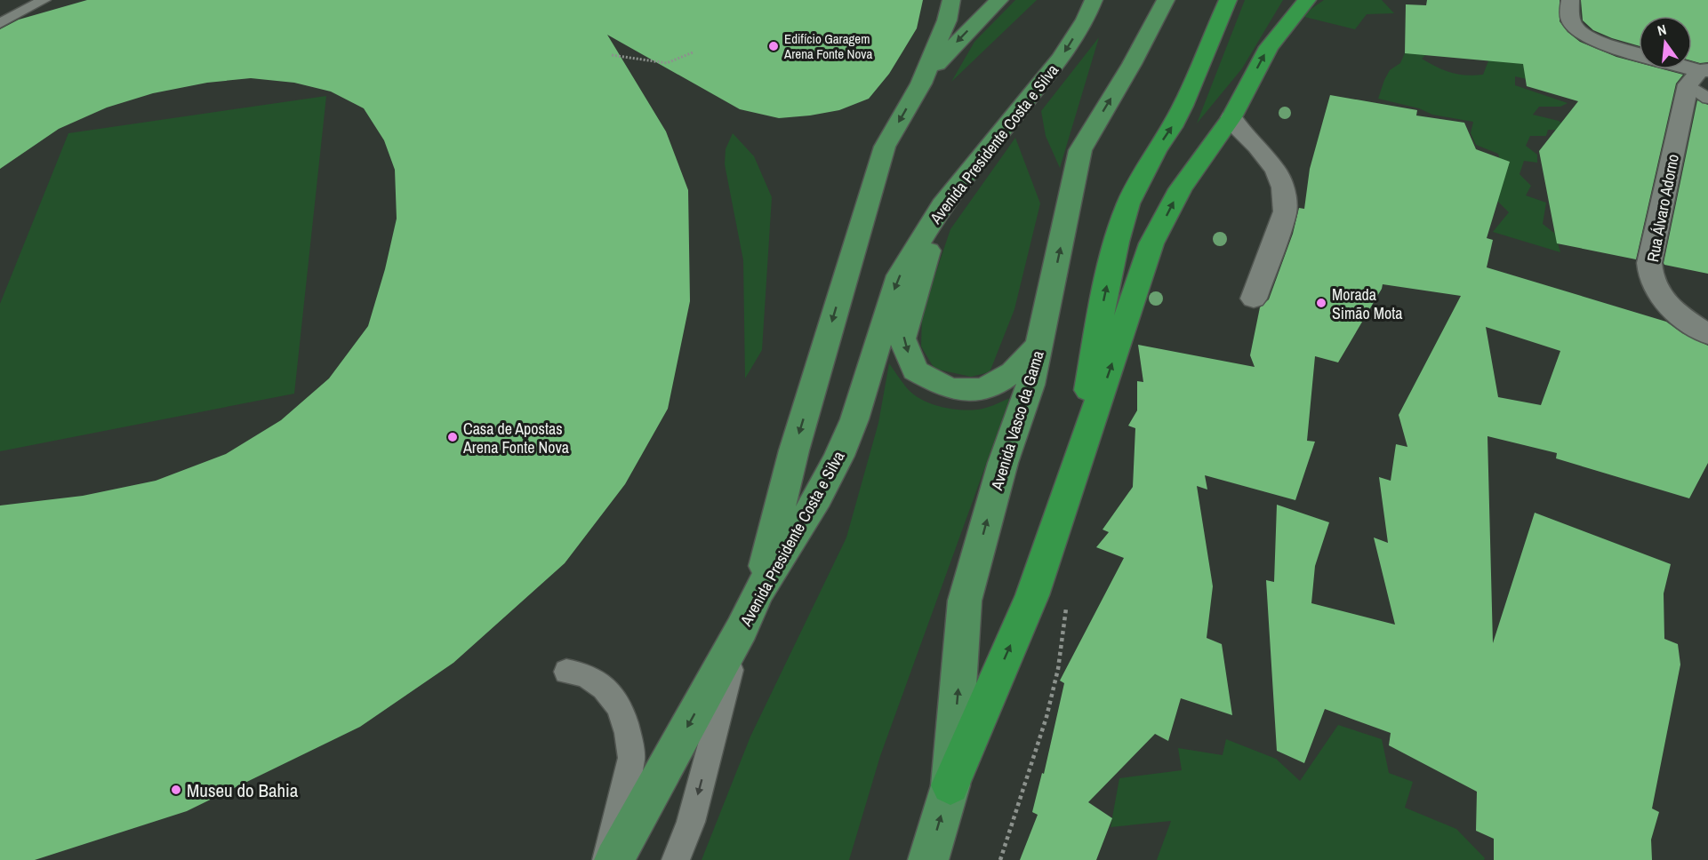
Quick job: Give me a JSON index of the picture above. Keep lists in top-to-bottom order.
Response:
{
  "streets": {
    "main road": ["Avenida Presidente Costa e Silva", "Avenida Vasco da Gama"],
    "street": ["Rua Álvaro Adorno"]
  },
  "places": [
    "Edifício Garagem Arena Fonte Nova",
    "Morada Simão Mota",
    "Casa de Apostas Arena Fonte Nova",
    "Museu do Bahia"
  ],
  "north": "top"
}
